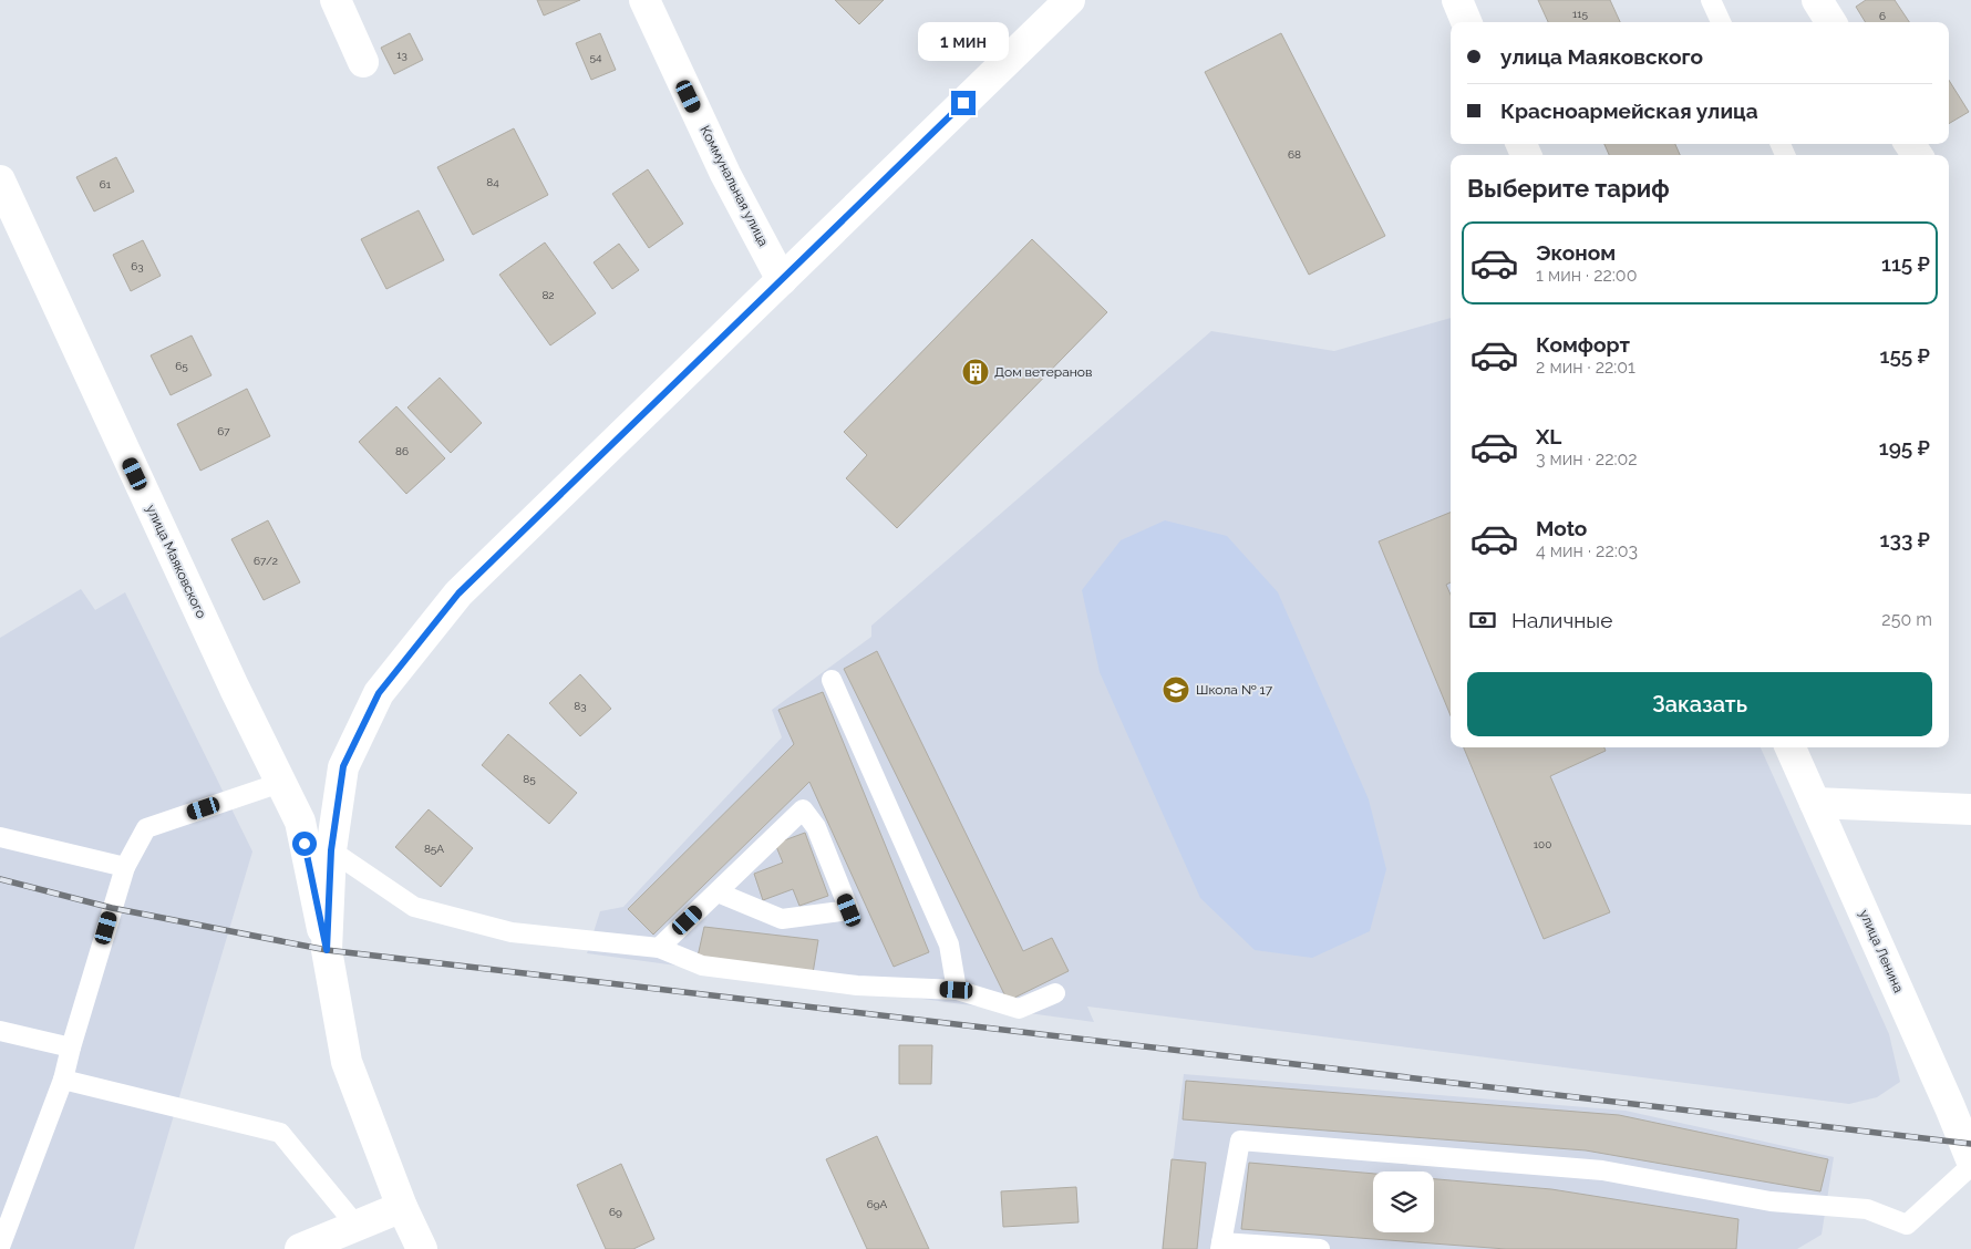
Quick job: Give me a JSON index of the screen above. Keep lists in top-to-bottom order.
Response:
{
  "streets": {
    "street": ["Коммунальная улица", "улица Маяковского", "улица Ленина"]
  },
  "places": {
    "building": ["Дом ветеранов"],
    "school or university": ["Школа № 17"]
  },
  "house_numbers": [
    "115",
    "6",
    "13",
    "54",
    "68",
    "84",
    "61",
    "63",
    "82",
    "65",
    "67",
    "86",
    "67/2",
    "83",
    "85",
    "100",
    "85А",
    "69А",
    "69"
  ],
  "page": {
    "bubble": "1 мин",
    "banner": ["улица Маяковского", "Красноармейская улица"],
    "heading": "Выберите тариф",
    "list": [
      {
        "name": "Эконом",
        "note": "1 мин · 22:00",
        "value": "115 ₽"
      },
      {
        "name": "Комфорт",
        "note": "2 мин · 22:01",
        "value": "155 ₽"
      },
      {
        "name": "XL",
        "note": "3 мин · 22:02",
        "value": "195 ₽"
      },
      {
        "name": "Moto",
        "note": "4 мин · 22:03",
        "value": "133 ₽"
      }
    ],
    "pay": ["Наличные", "250 m"],
    "buttons": "Заказать"
  }
}
